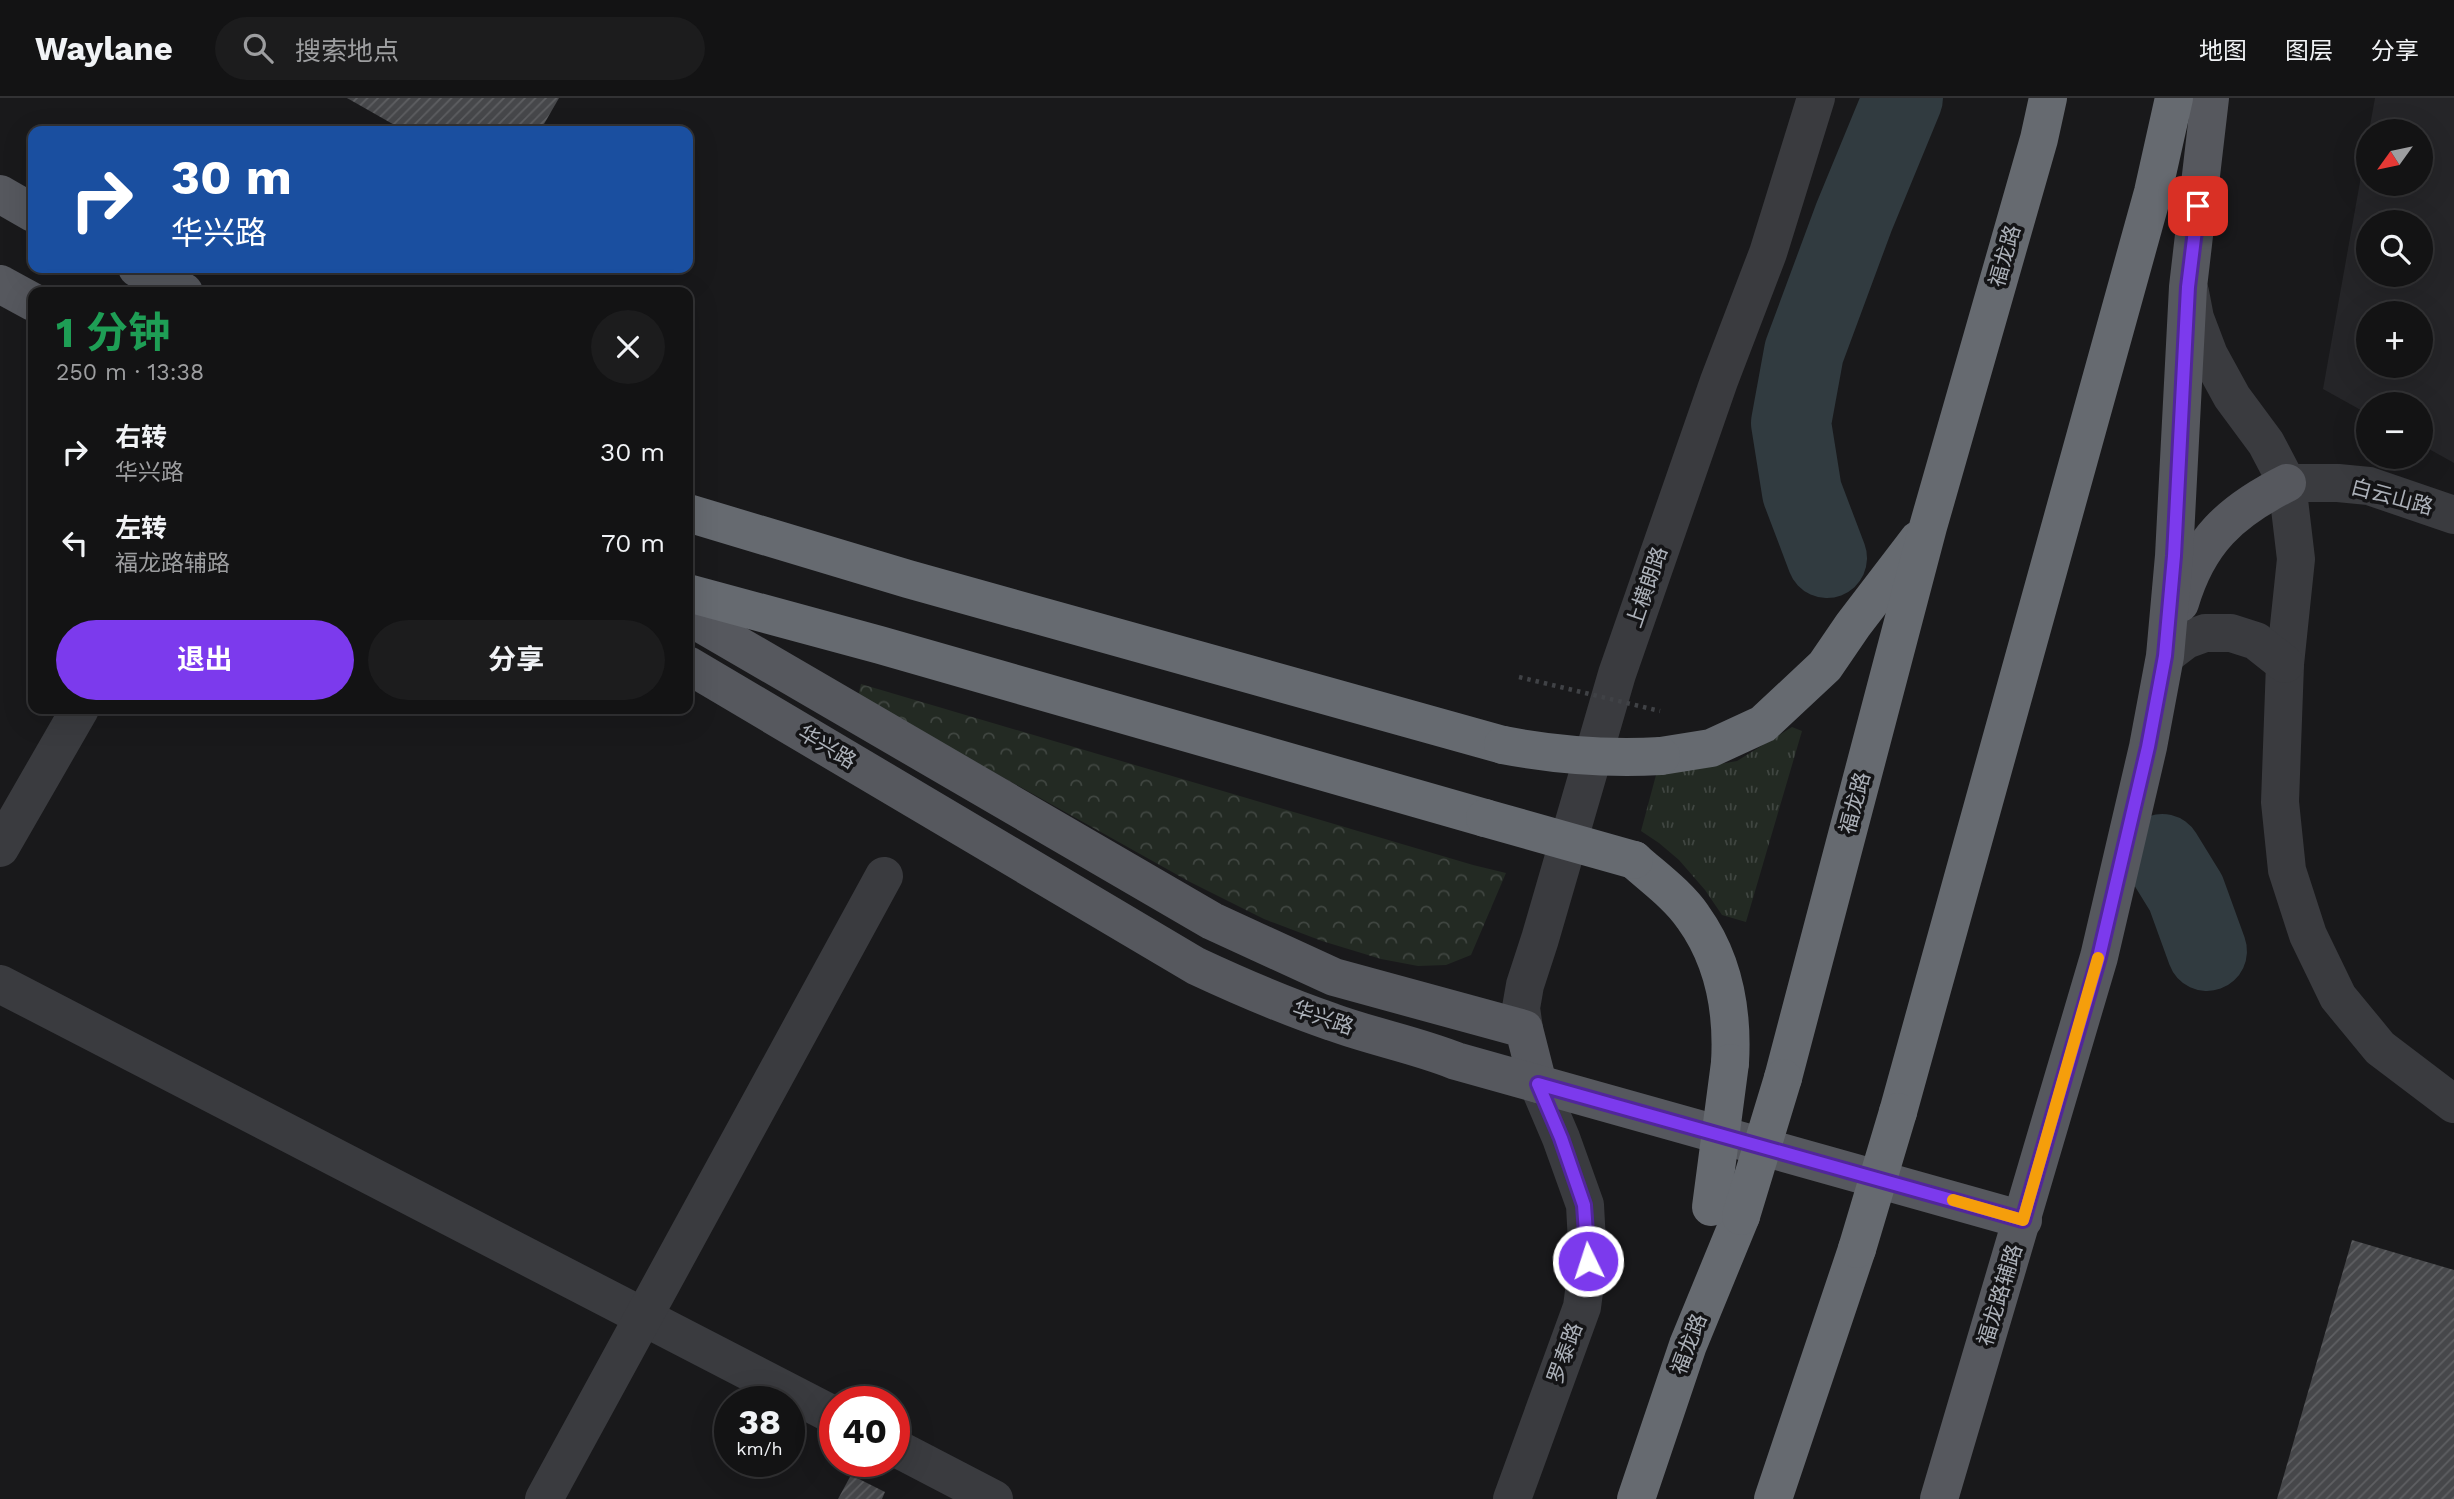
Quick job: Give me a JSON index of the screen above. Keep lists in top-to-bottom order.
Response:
{
  "streets": {
    "highway": ["福龙路"],
    "main road": ["上横朗路", "华兴路", "福龙路辅路"],
    "street": ["白云山路", "罗泰路"]
  },
  "crossings": [
    ["上横朗路", "华兴路"],
    ["上横朗路", "罗泰路"],
    ["华兴路", "福龙路辅路"],
    ["华兴路", "罗泰路"]
  ],
  "north": "bottom left",
  "page": {
    "header": "Waylane",
    "search": "搜索地点",
    "nav": ["地图", "图层", "分享"],
    "map_buttons": ["+", "−"],
    "turn": ["30 m", "华兴路"],
    "heading": ["1 分钟", "250 m · 13:38"],
    "list": [
      {
        "name": "右转",
        "note": "华兴路",
        "value": "30 m"
      },
      {
        "name": "左转",
        "note": "福龙路辅路",
        "value": "70 m"
      }
    ],
    "buttons": ["退出", "分享"],
    "speed": "38 km/h",
    "limit": "40"
  }
}
